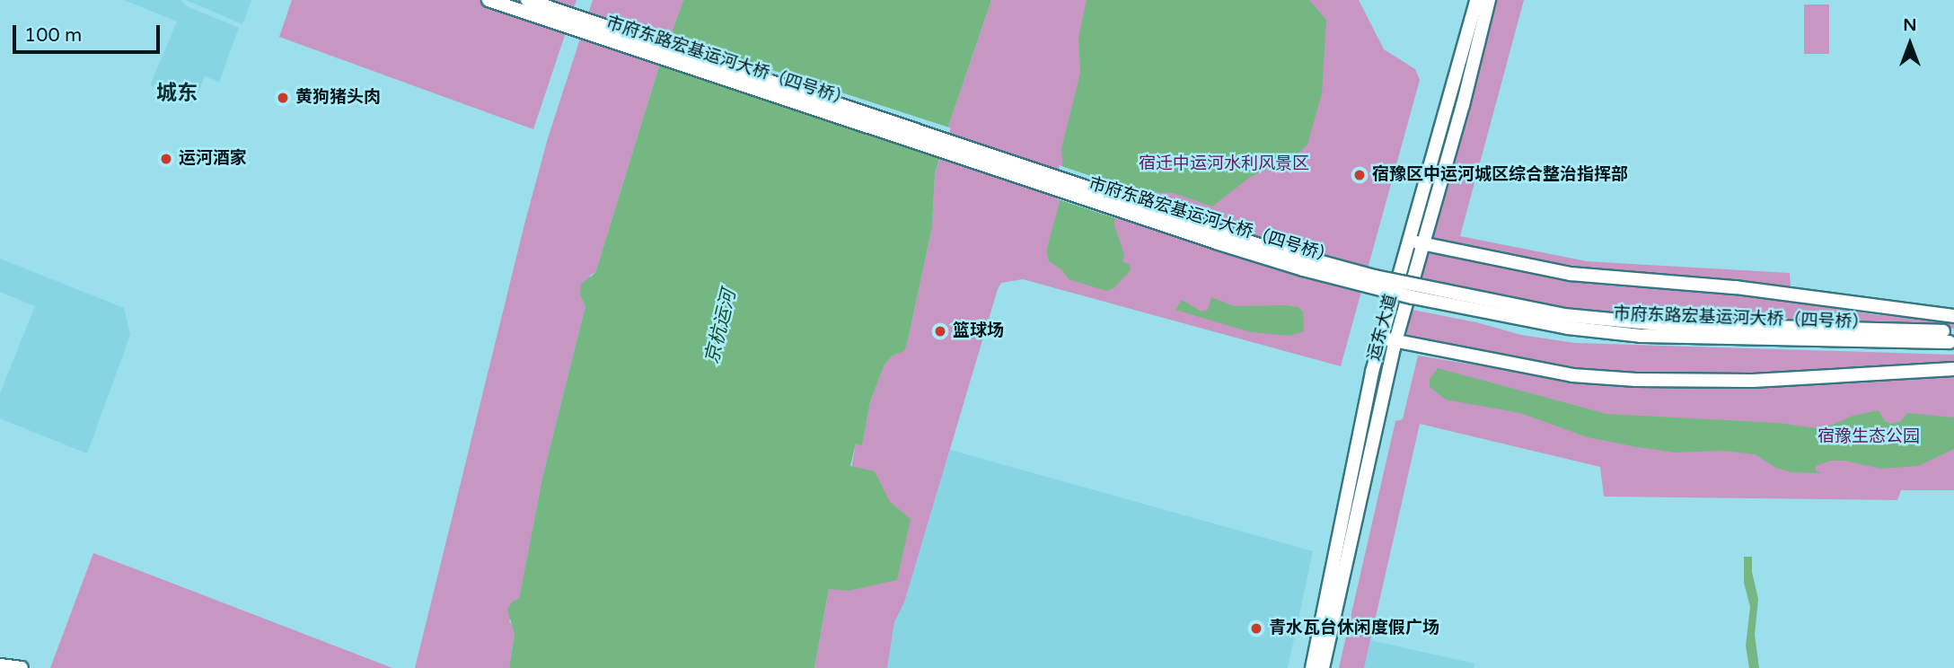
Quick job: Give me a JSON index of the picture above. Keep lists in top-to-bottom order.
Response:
{
  "streets": {
    "main road": ["市府东路宏基运河大桥（四号桥）", "运东大道"]
  },
  "districts": ["城东"],
  "water": ["京杭运河"],
  "parks": ["宿迁中运河水利风景区", "宿豫生态公园"],
  "places": [
    "黄狗猪头肉",
    "运河酒家",
    "宿豫区中运河城区综合整治指挥部",
    "篮球场",
    "青水瓦台休闲度假广场"
  ],
  "scale_bar": "100 m",
  "north": "top"
}
